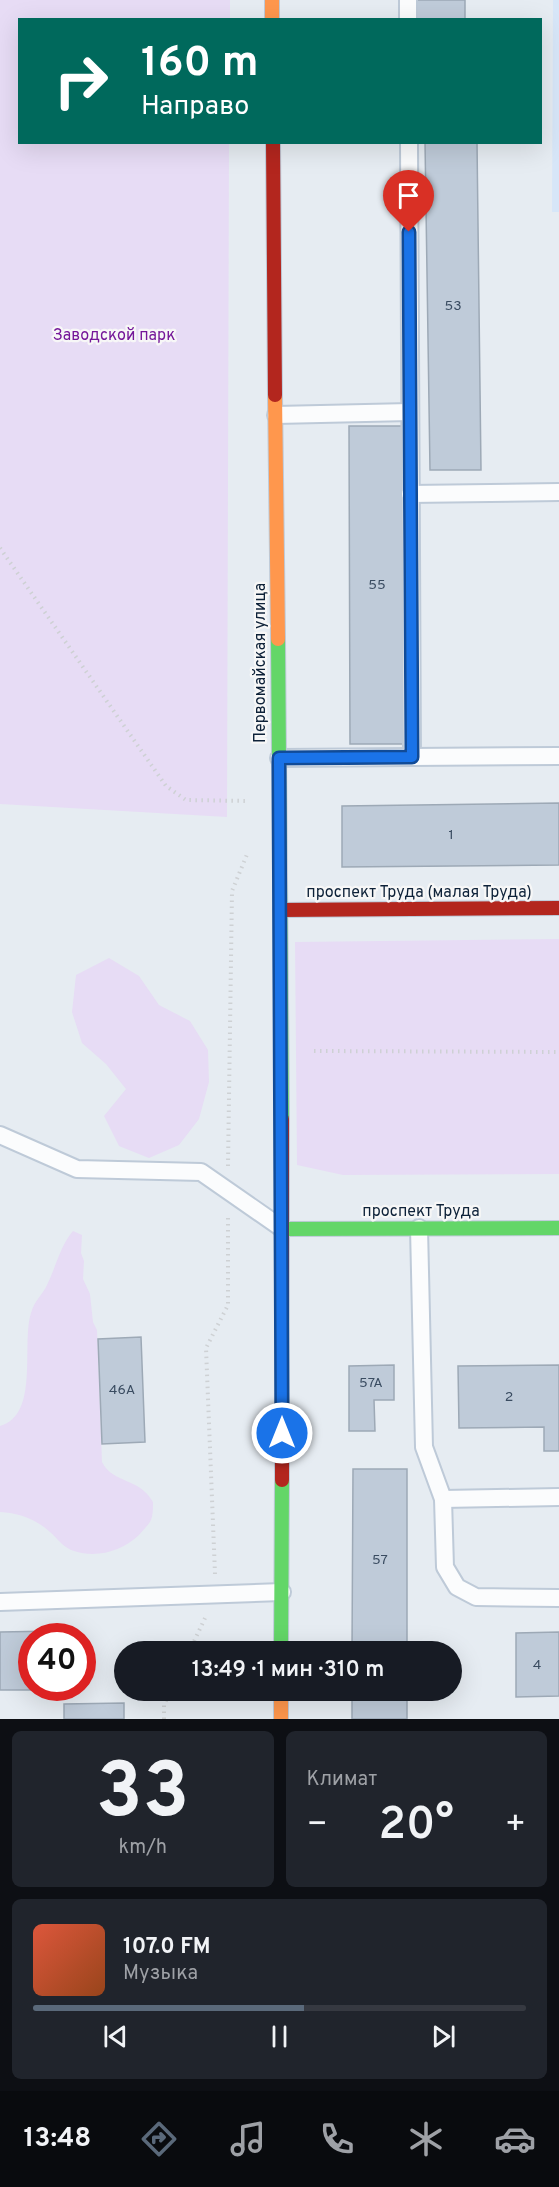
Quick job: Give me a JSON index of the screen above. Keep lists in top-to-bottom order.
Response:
{
  "streets": {
    "street": ["Первомайская улица", "проспект Труда (малая Труда)", "проспект Труда"]
  },
  "crossings": [
    ["Первомайская улица", "проспект Труда (малая Труда)"],
    ["Первомайская улица", "проспект Труда"]
  ],
  "parks": ["Заводской парк"],
  "house_numbers": [
    "53",
    "55",
    "1",
    "57А",
    "46А",
    "2",
    "57",
    "4"
  ],
  "page": {
    "turn": ["160 m", "Направо"],
    "limit": "40",
    "trip": "13:49 · 1 мин · 310 m",
    "tile": [
      ["33", "km/h"],
      "Климат"
    ],
    "heat": ["−", "20°", "+"],
    "song": ["107.0 FM", "Музыка"],
    "tabs": "13:48"
  }
}
